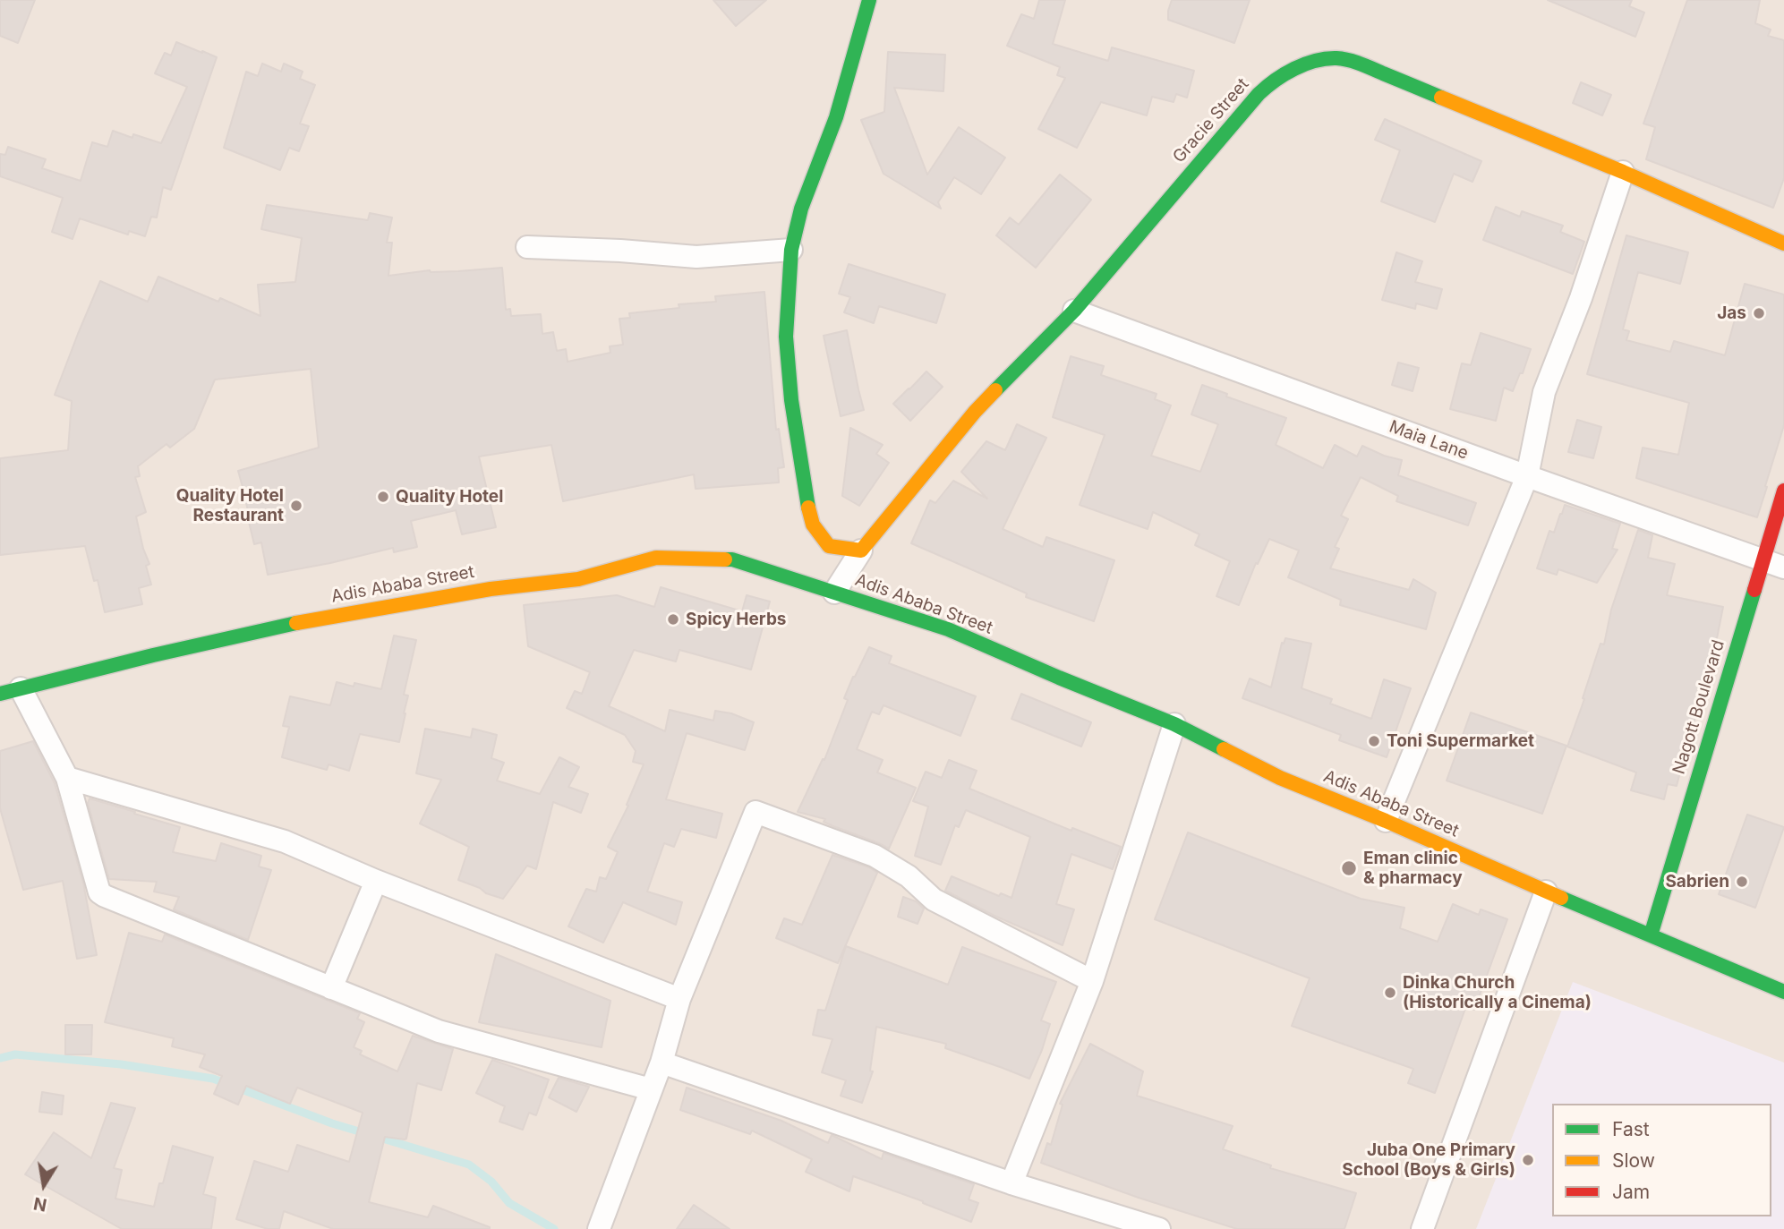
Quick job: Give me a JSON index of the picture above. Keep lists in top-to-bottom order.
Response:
{
  "streets": {
    "street": [
      "Gracie Street",
      "Maia Lane",
      "Adis Ababa Street",
      "Nagott Boulevard"
    ]
  },
  "crossings": [
    ["Gracie Street", "Maia Lane"],
    ["Maia Lane", "Nagott Boulevard"],
    ["Adis Ababa Street", "Nagott Boulevard"]
  ],
  "places": [
    "Jas",
    "Quality Hotel",
    "Quality Hotel Restaurant",
    "Spicy Herbs",
    "Toni Supermarket",
    "Eman clinic & pharmacy",
    "Sabrien",
    "Dinka Church (Historically a Cinema)",
    "Juba One Primary School (Boys & Girls)"
  ],
  "legend": ["Fast", "Slow", "Jam"],
  "north": "bottom"
}
